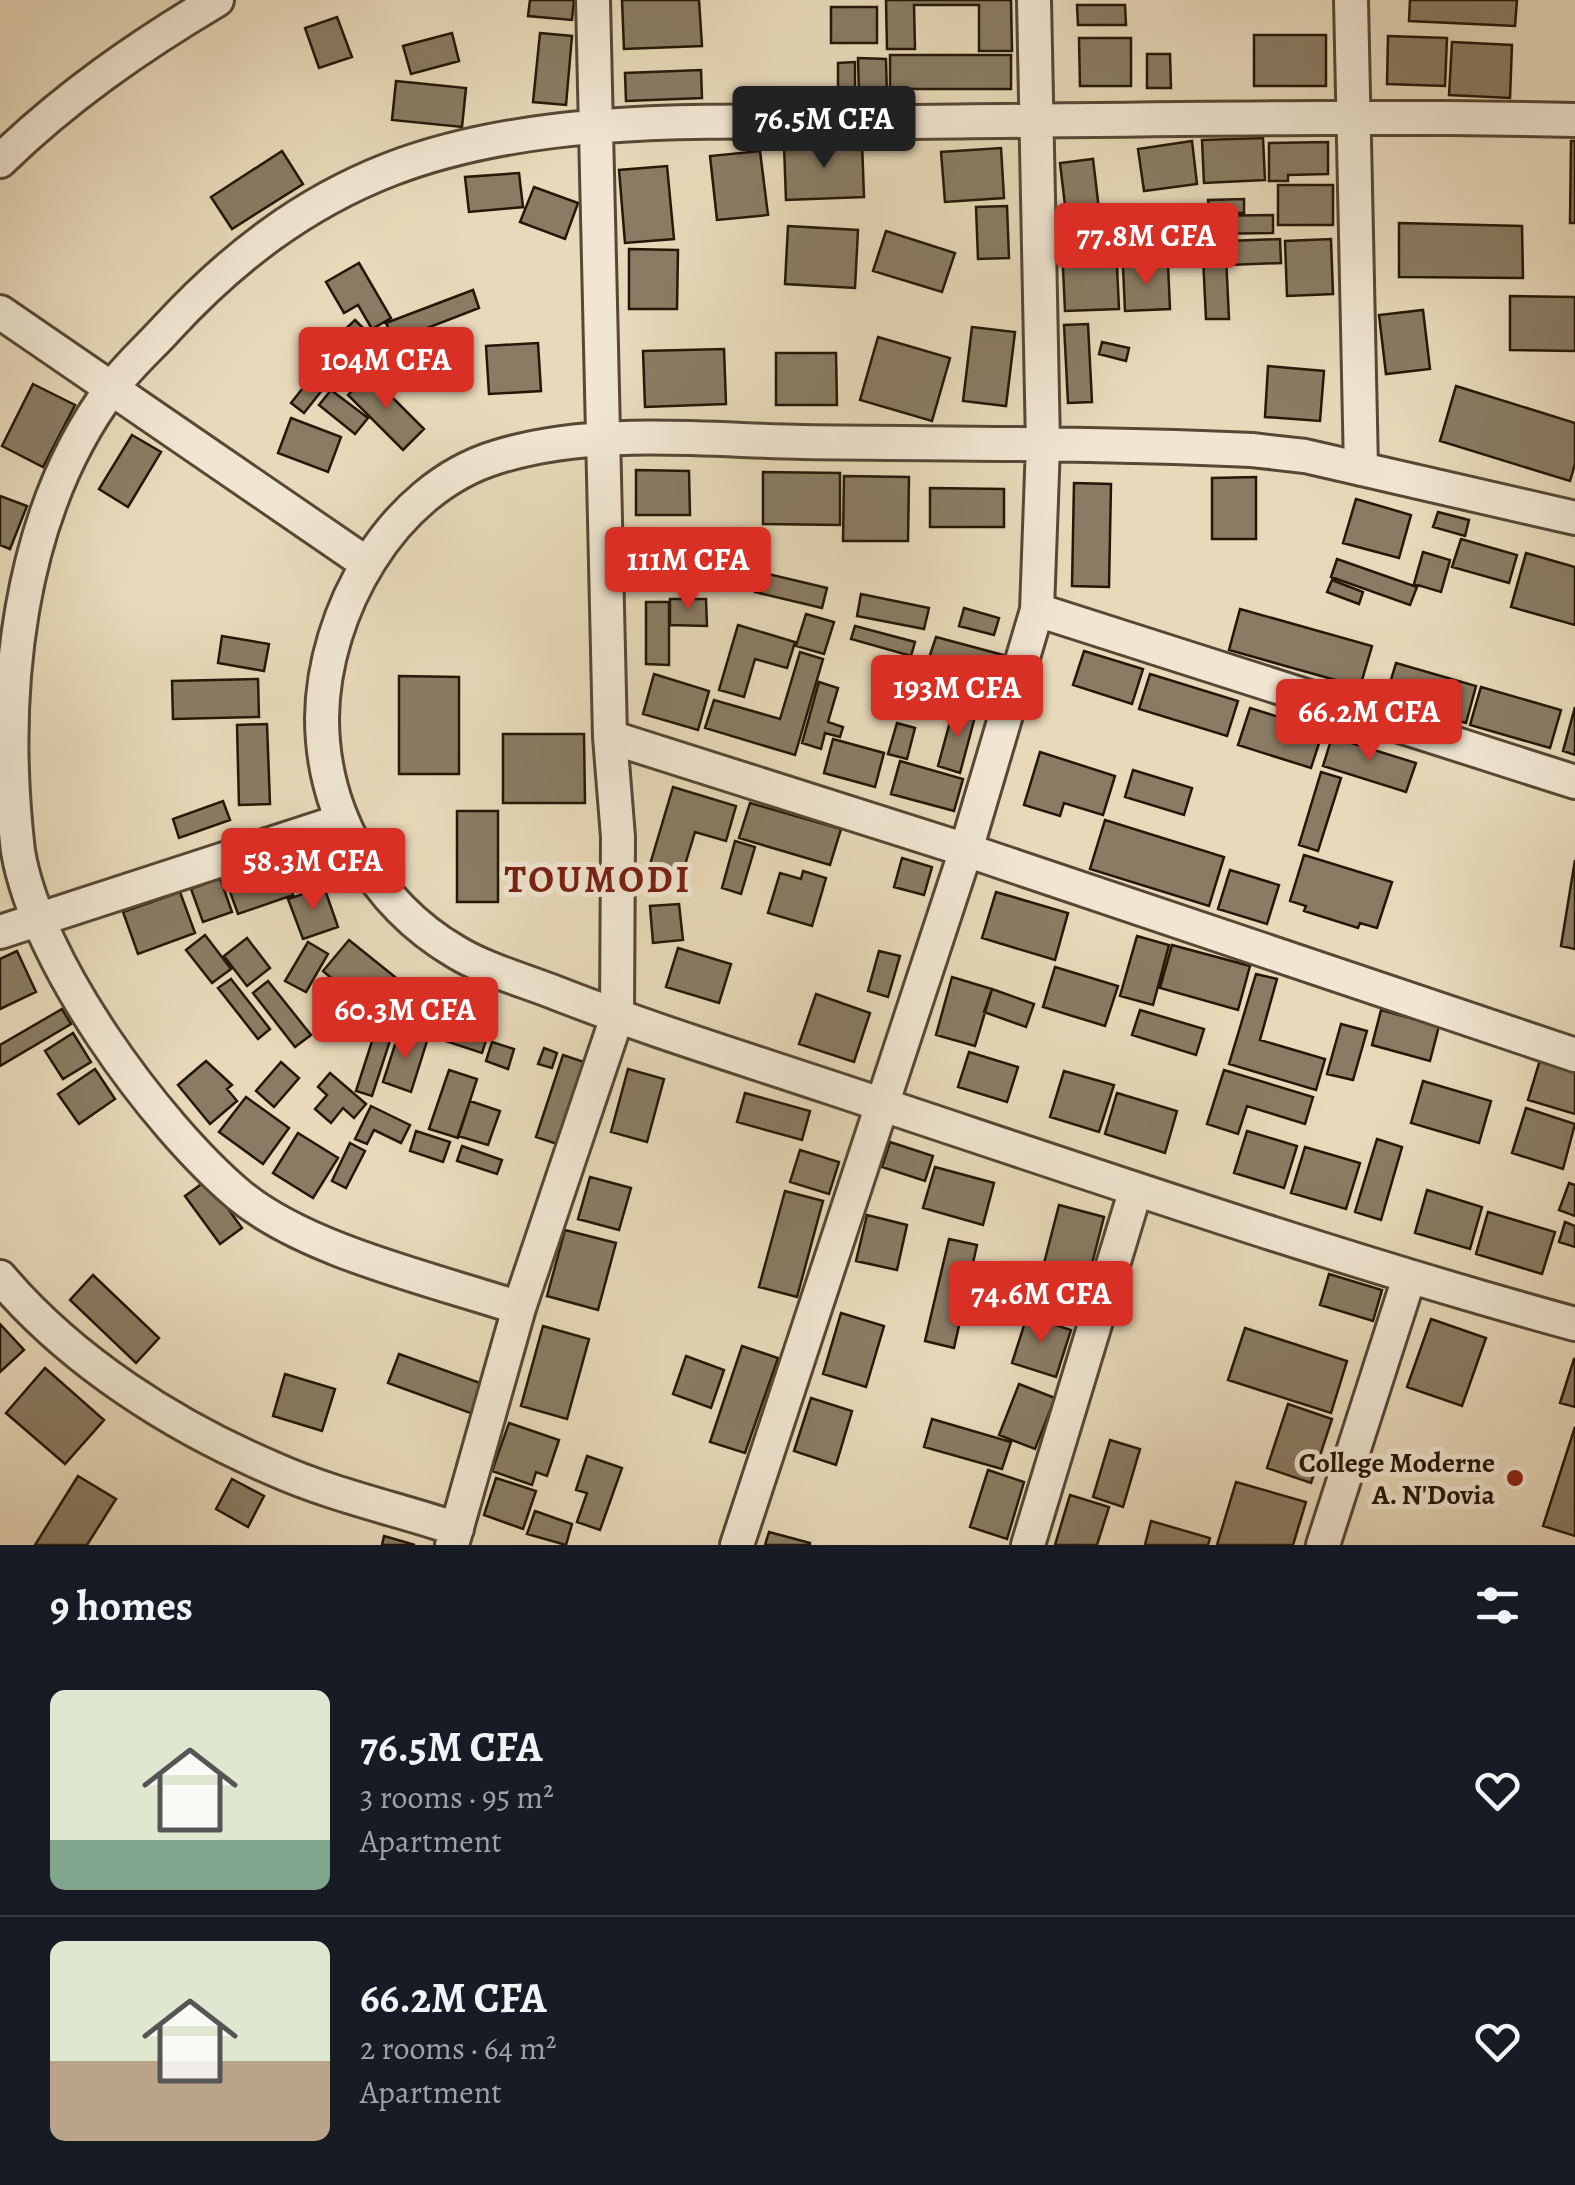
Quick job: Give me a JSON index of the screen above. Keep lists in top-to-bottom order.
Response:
{
  "districts": ["TOUMODI"],
  "places": ["College Moderne A. N'Dovia"],
  "page": {
    "price": [
      "76.5M CFA",
      "77.8M CFA",
      "104M CFA",
      "111M CFA",
      "193M CFA",
      "66.2M CFA",
      "58.3M CFA",
      "60.3M CFA",
      "74.6M CFA"
    ],
    "heading": "9 homes",
    "list": [
      {
        "name": "76.5M CFA",
        "note": "3 rooms · 95 m² · Apartment"
      },
      {
        "name": "66.2M CFA",
        "note": "2 rooms · 64 m² · Apartment"
      }
    ]
  }
}
